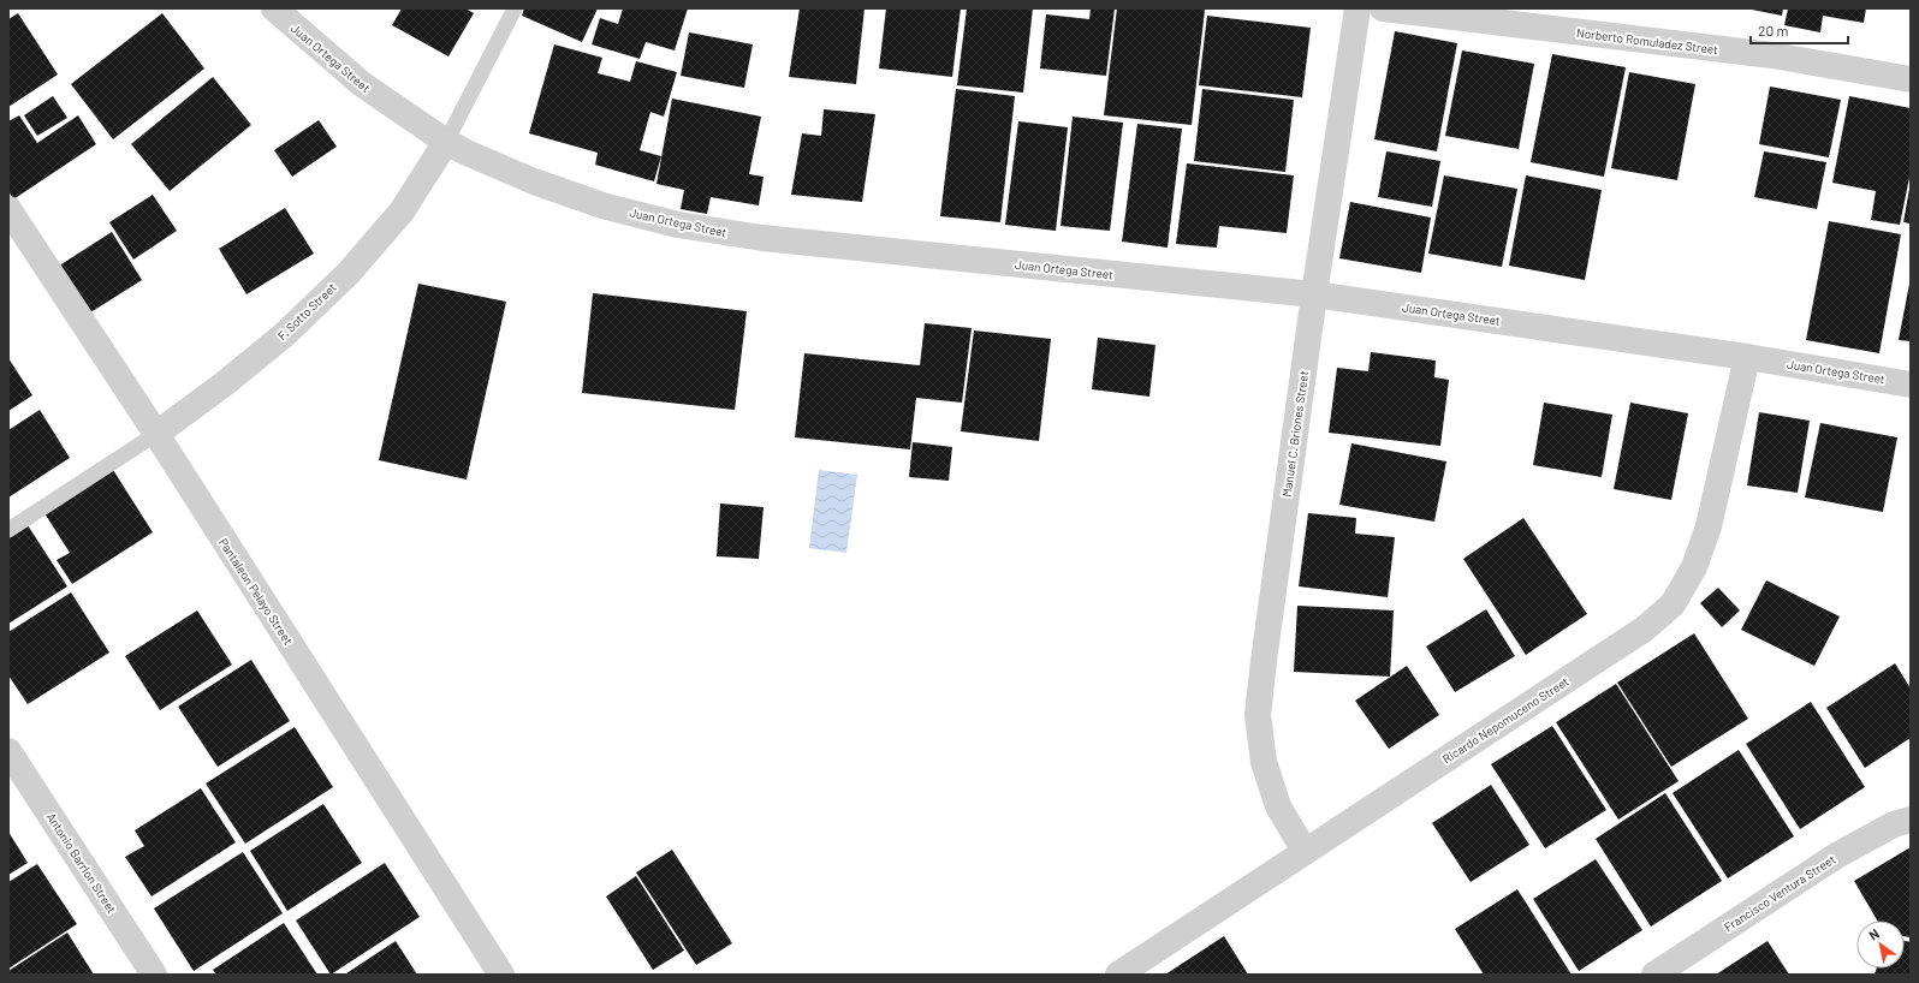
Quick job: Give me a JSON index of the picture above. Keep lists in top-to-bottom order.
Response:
{
  "streets": {
    "street": [
      "Norberto Romuladez Street",
      "Juan Ortega Street",
      "F. Sotto Street",
      "Manuel C. Briones Street",
      "Pantaleon Pelayo Street",
      "Ricardo Nepomuceno Street",
      "Antonio Barrion Street",
      "Francisco Ventura Street"
    ]
  },
  "crossings": [
    ["Juan Ortega Street", "F. Sotto Street"],
    ["Juan Ortega Street", "Manuel C. Briones Street"],
    ["Juan Ortega Street", "Ricardo Nepomuceno Street"],
    ["F. Sotto Street", "Pantaleon Pelayo Street"],
    ["Manuel C. Briones Street", "Ricardo Nepomuceno Street"]
  ],
  "scale_bar": "20 m",
  "north": "top left"
}
